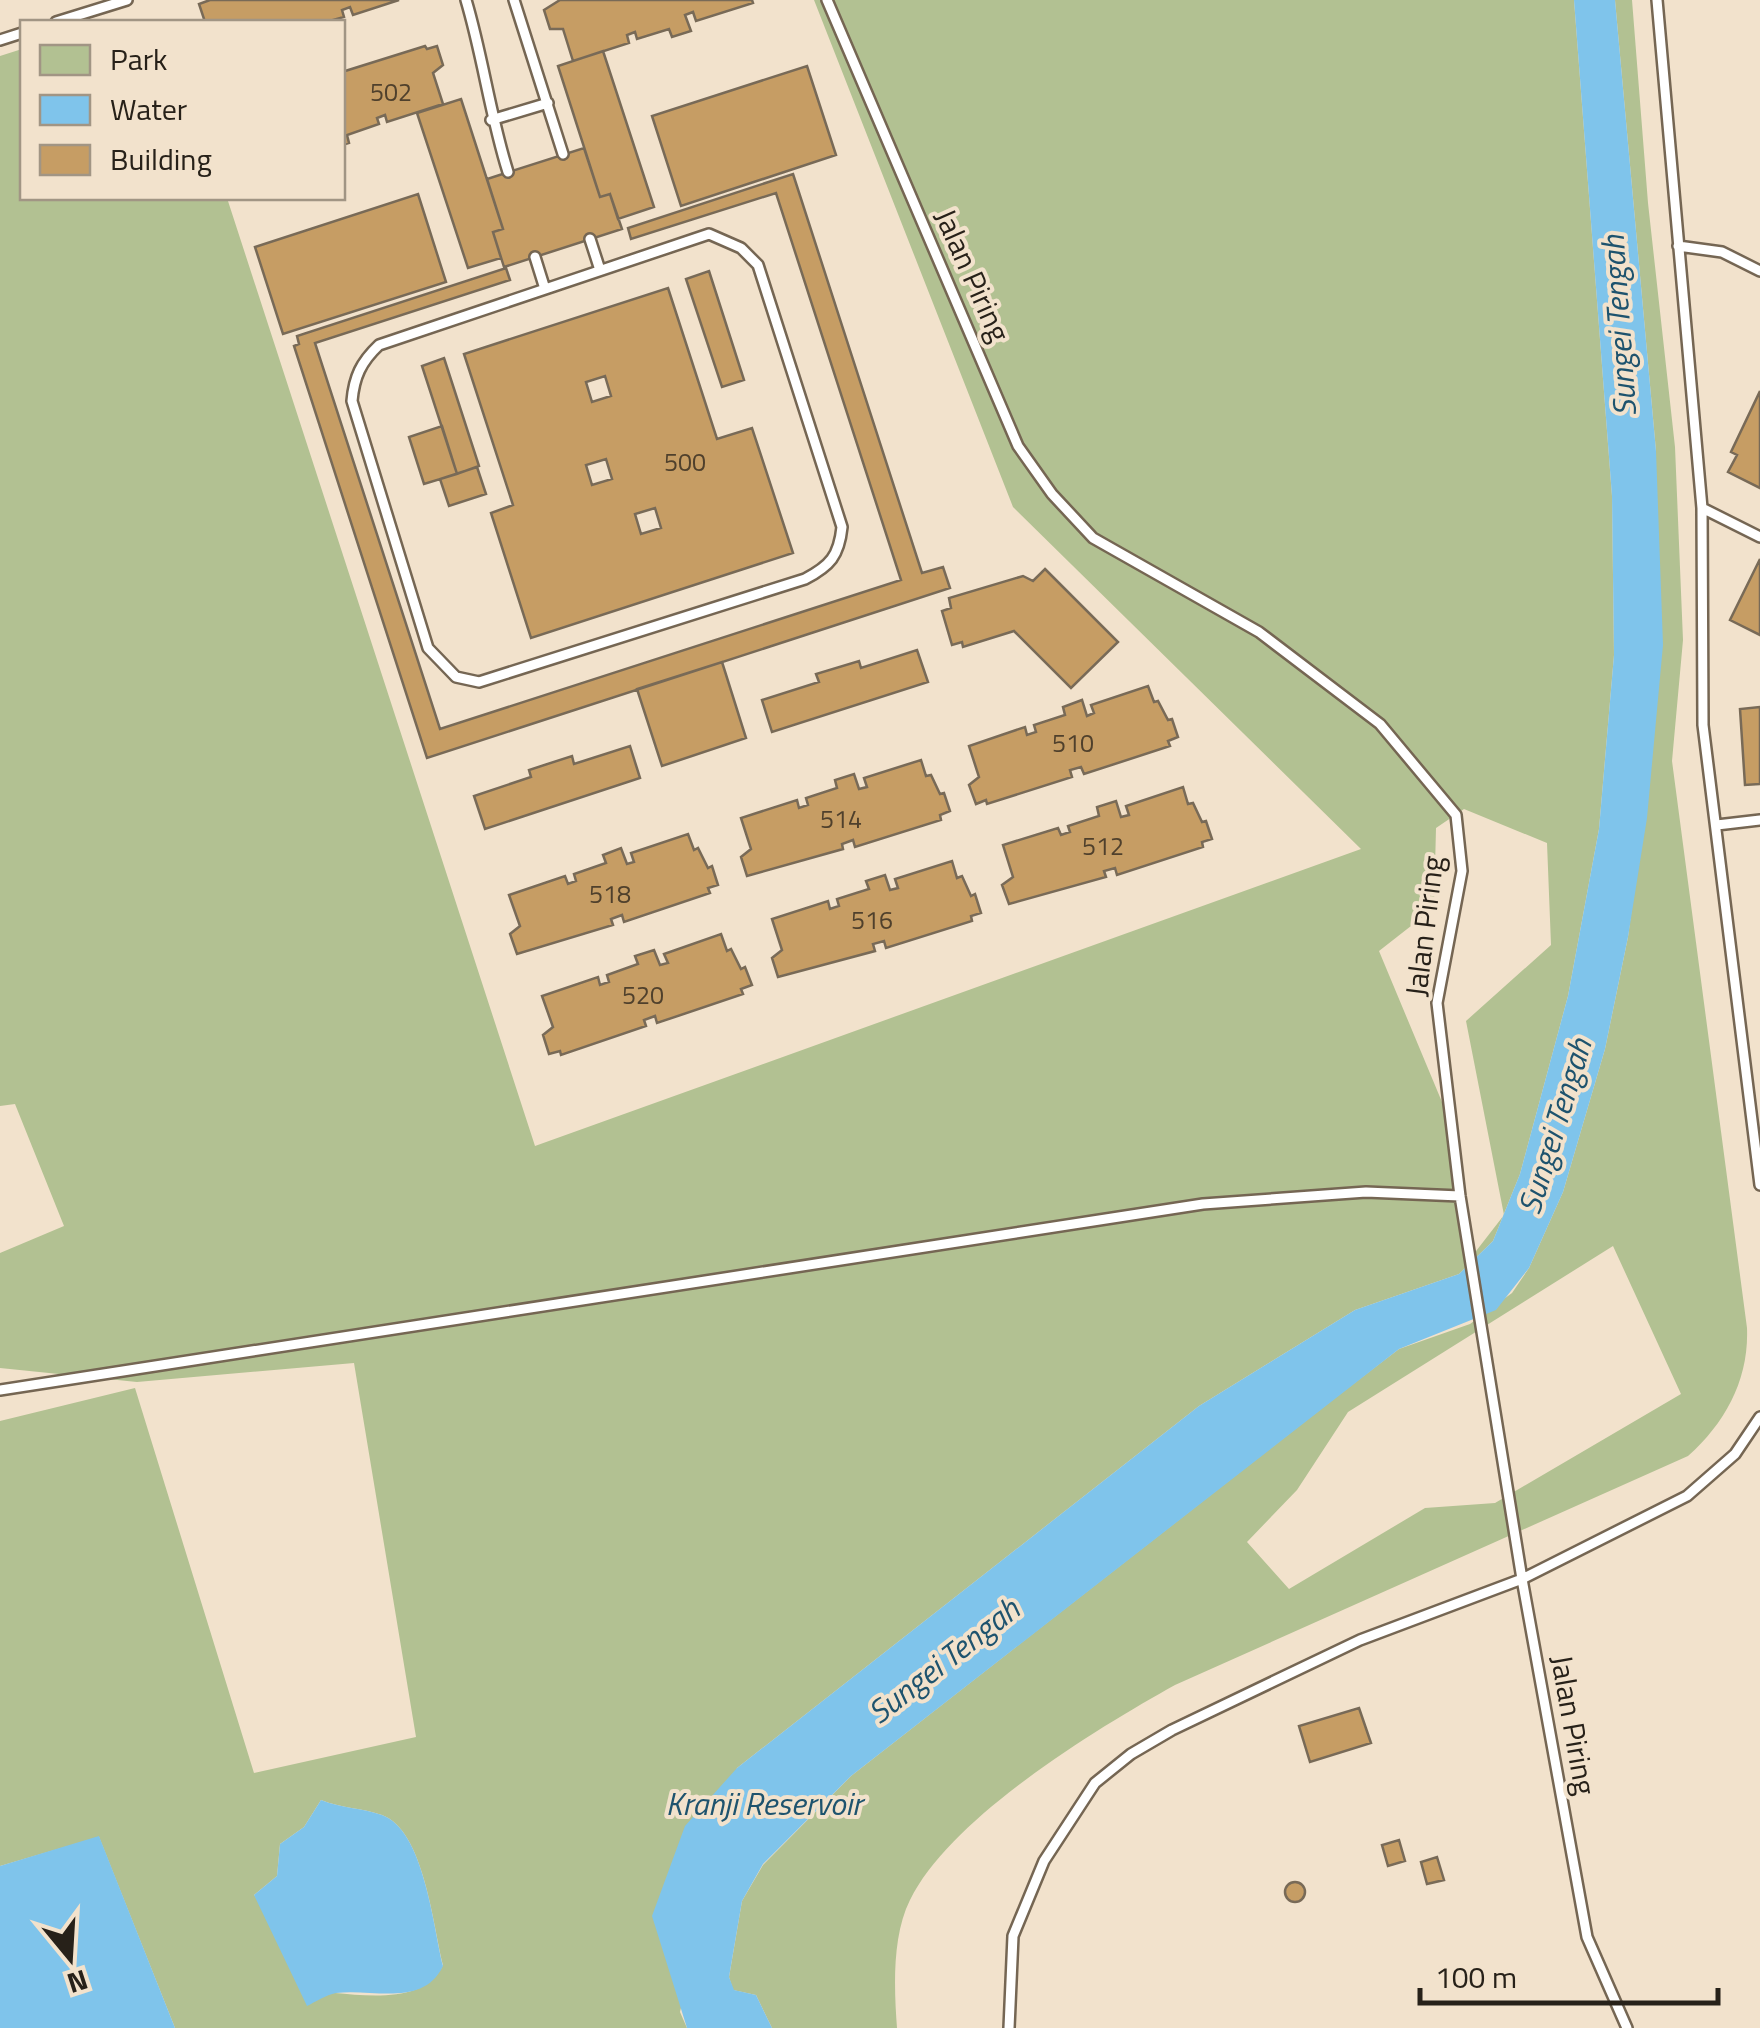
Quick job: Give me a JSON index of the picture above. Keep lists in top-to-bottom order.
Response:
{
  "streets": {
    "lane": ["Jalan Piring"]
  },
  "water": ["Sungei Tengah", "Kranji Reservoir"],
  "house_numbers": [
    "502",
    "500",
    "510",
    "514",
    "512",
    "518",
    "516",
    "520"
  ],
  "legend": ["Park", "Water", "Building"],
  "scale_bar": "100 m",
  "north": "bottom"
}
